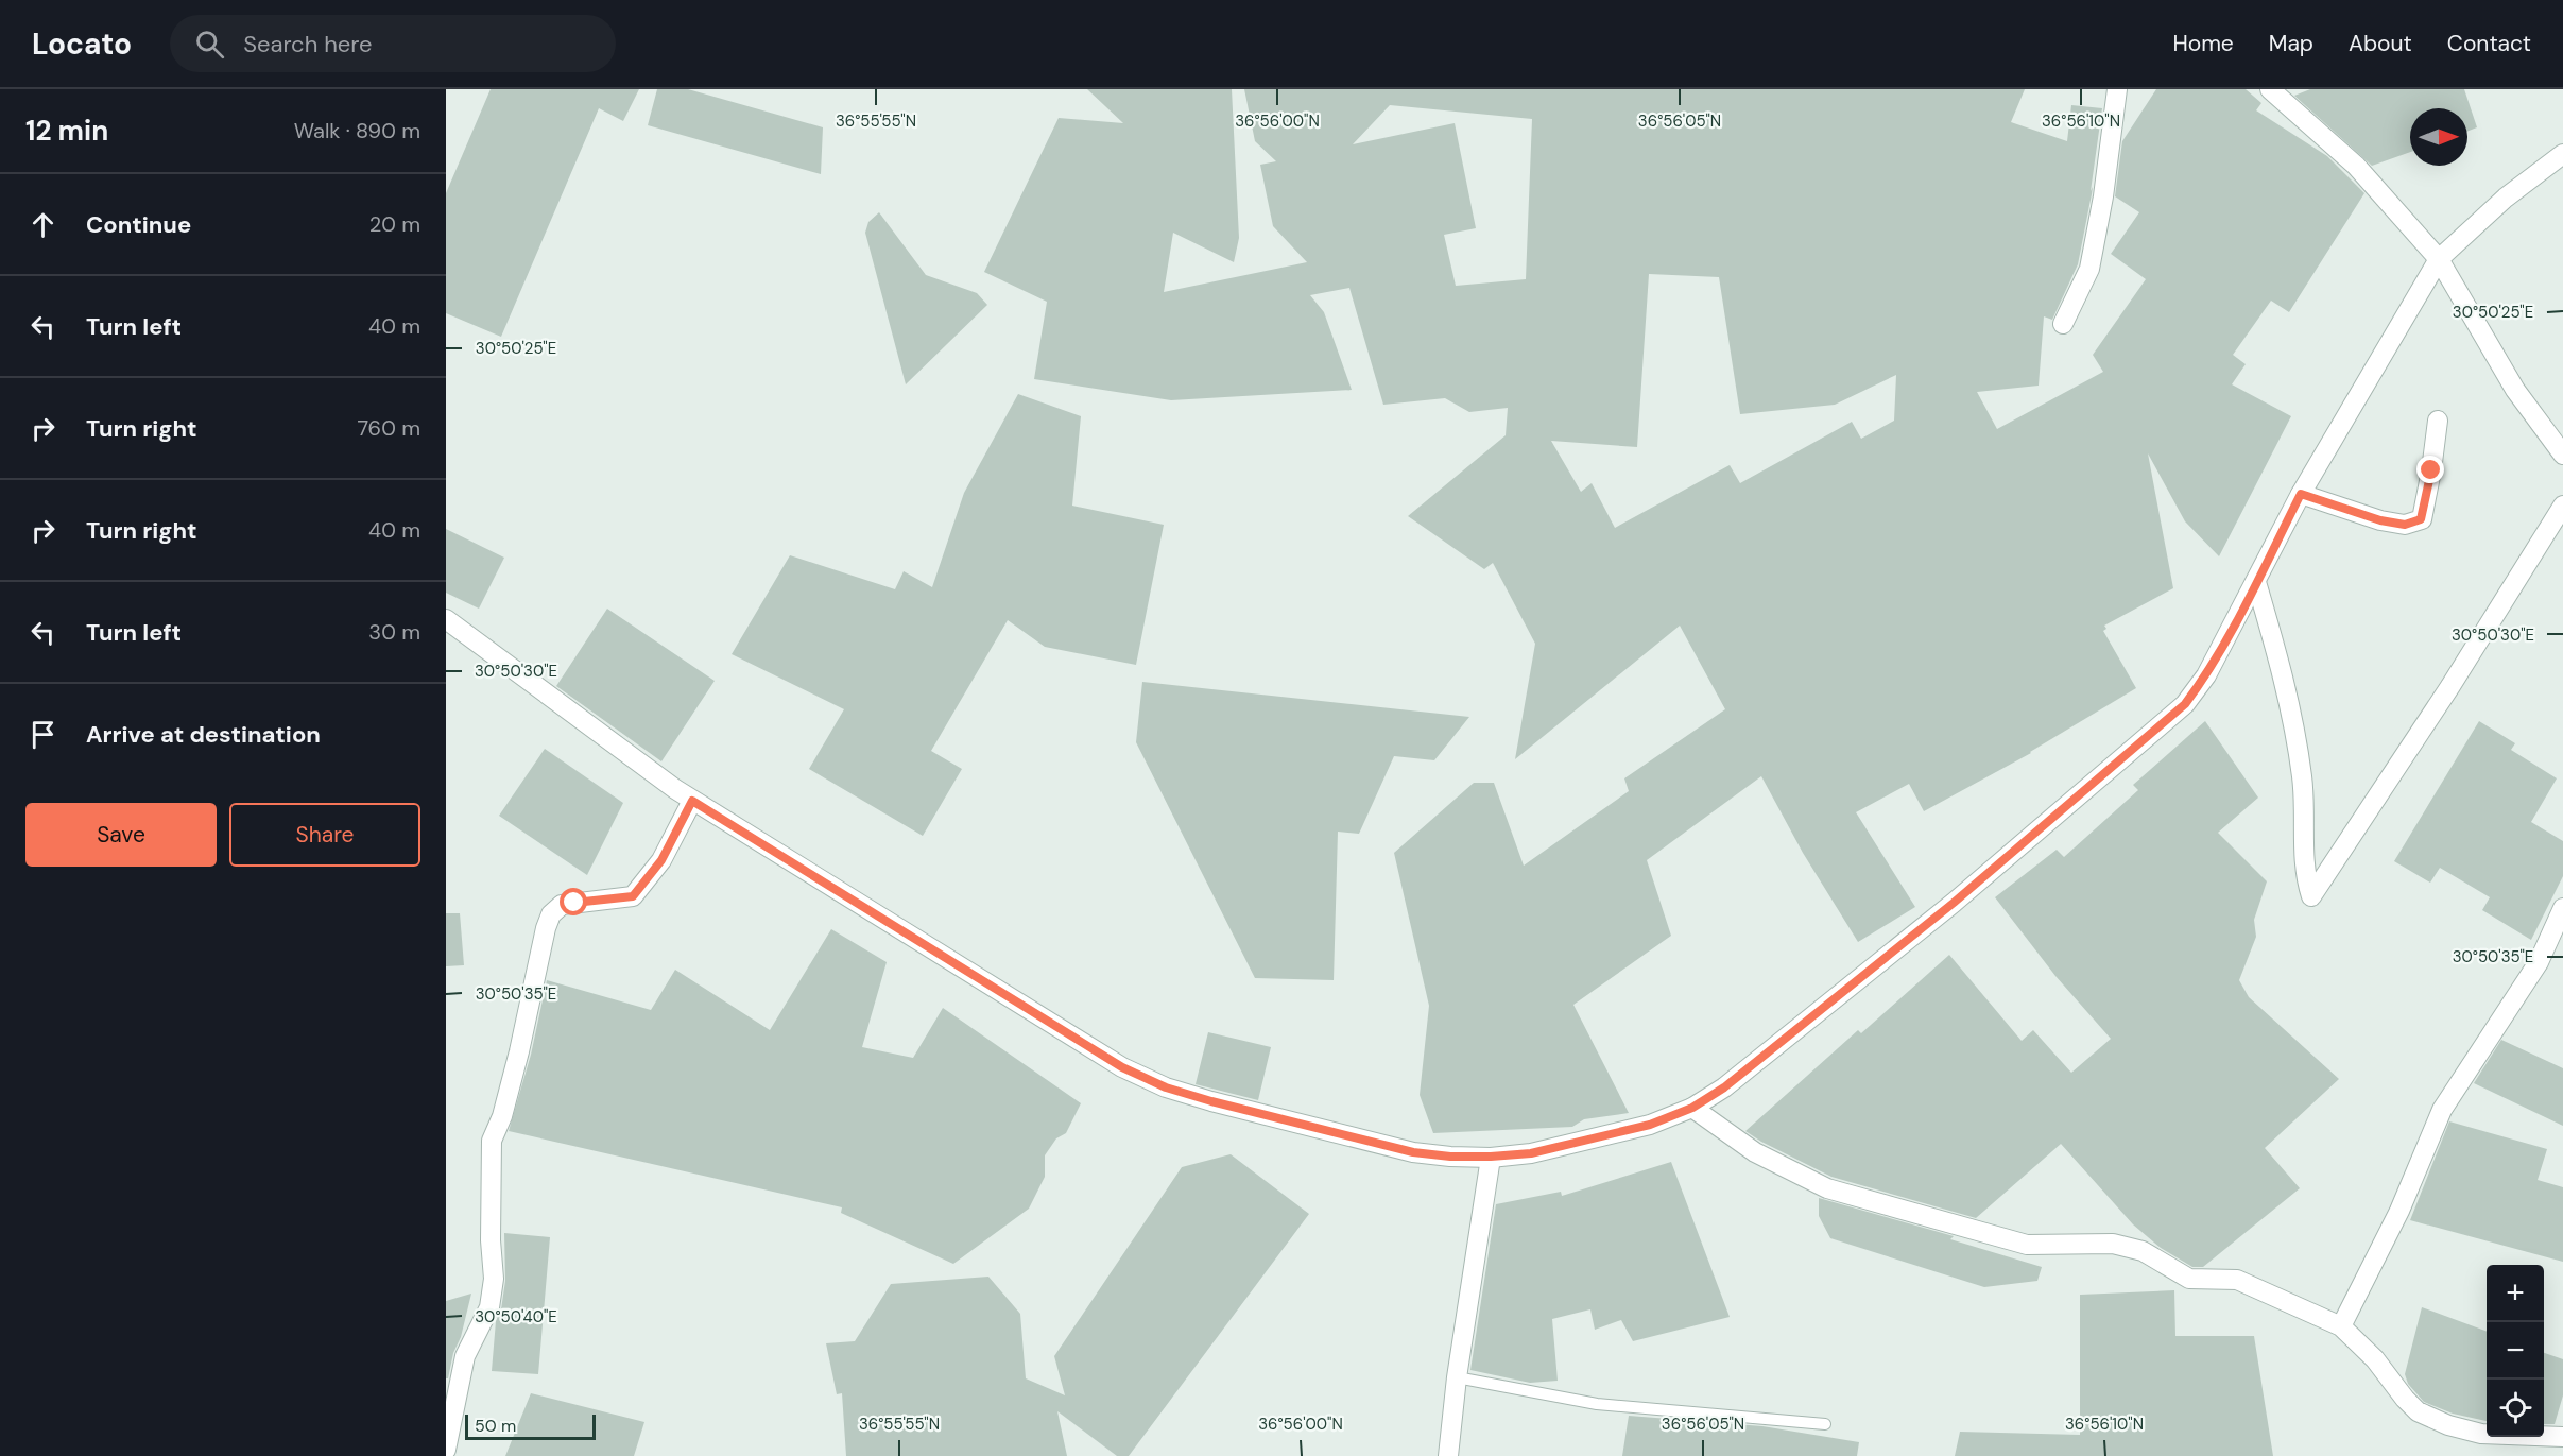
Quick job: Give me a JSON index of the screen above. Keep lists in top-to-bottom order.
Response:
{
  "scale_bar": "50 m",
  "north": "right",
  "page": {
    "header": "Locato",
    "search": "Search here",
    "nav": [
      "Home",
      "Map",
      "About",
      "Contact"
    ],
    "heading": ["12 min", "Walk · 890 m"],
    "list": [
      ["Continue", "20 m"],
      ["Turn left", "40 m"],
      ["Turn right", "760 m"],
      ["Turn right", "40 m"],
      ["Turn left", "30 m"],
      "Arrive at destination"
    ],
    "buttons": ["Save", "Share"],
    "map_buttons": ["+", "−"],
    "scale": "50 m"
  },
  "coordinates": [
    "36°55'55\"N",
    "36°56'00\"N",
    "36°56'05\"N",
    "36°56'10\"N",
    "30°50'25\"E",
    "30°50'30\"E",
    "30°50'35\"E",
    "30°50'40\"E"
  ]
}
